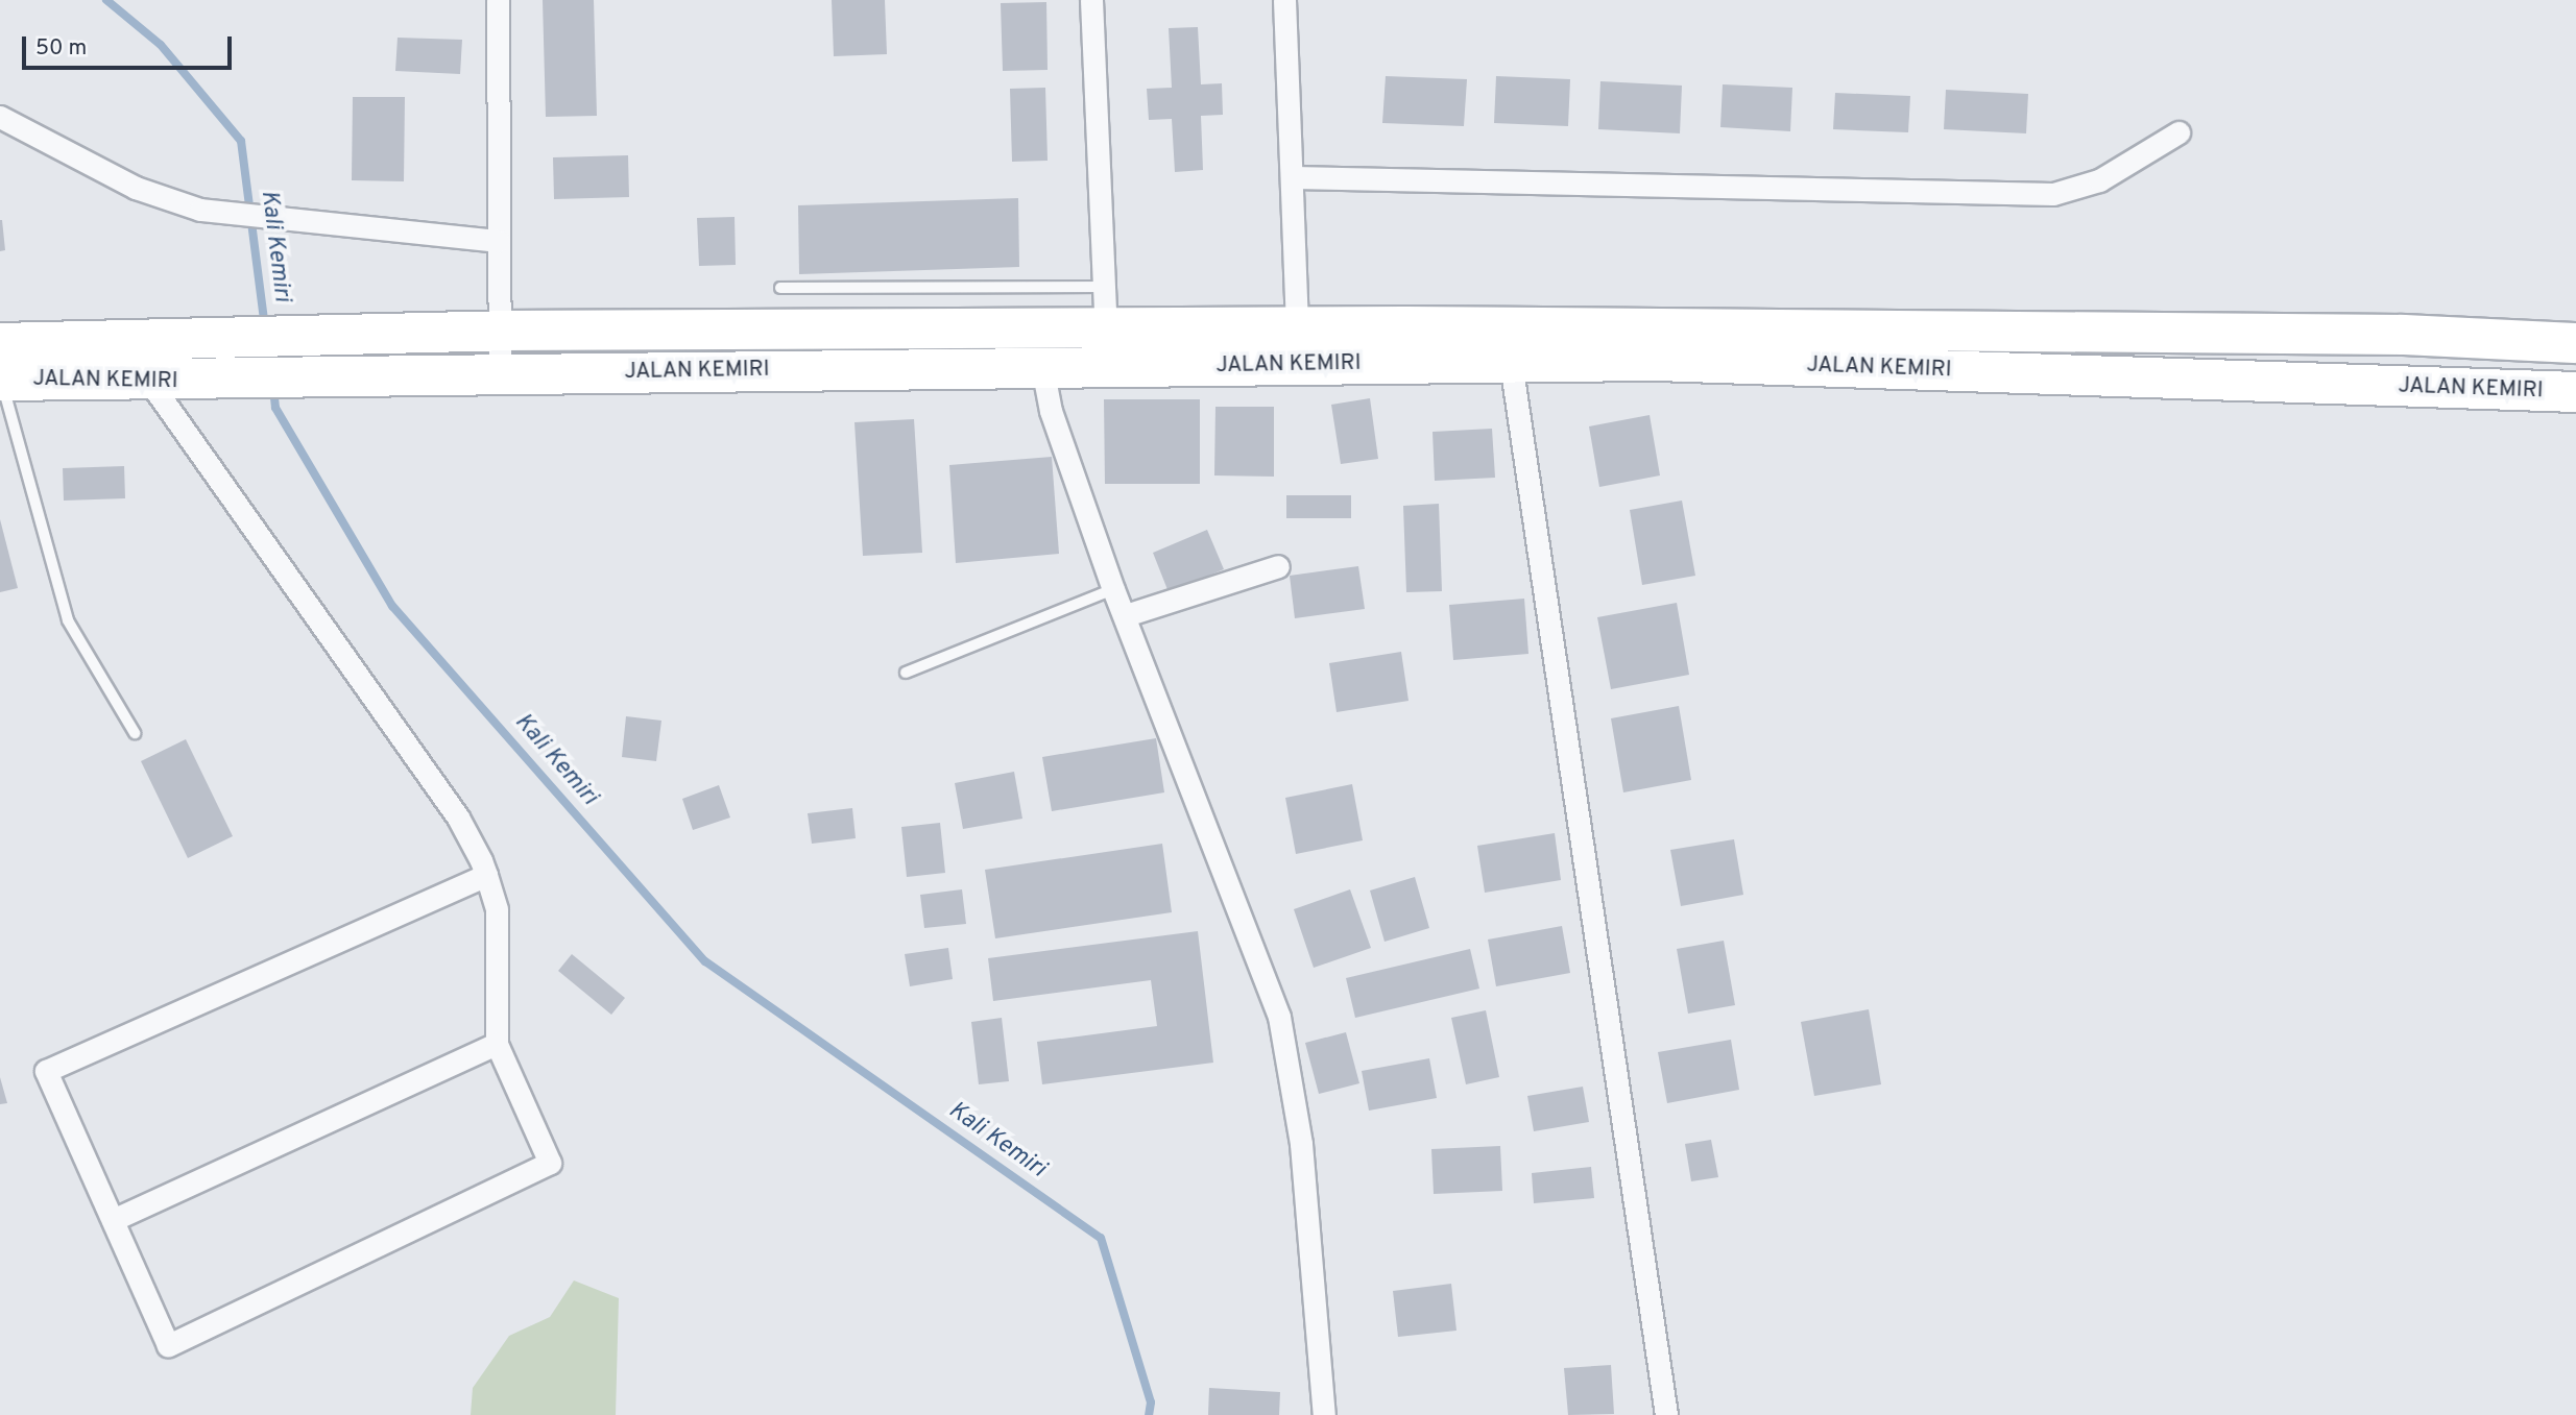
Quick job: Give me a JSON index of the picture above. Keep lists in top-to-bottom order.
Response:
{
  "streets": {
    "highway": ["JALAN KEMIRI"]
  },
  "water": ["Kali Kemiri"],
  "scale_bar": "50 m"
}
